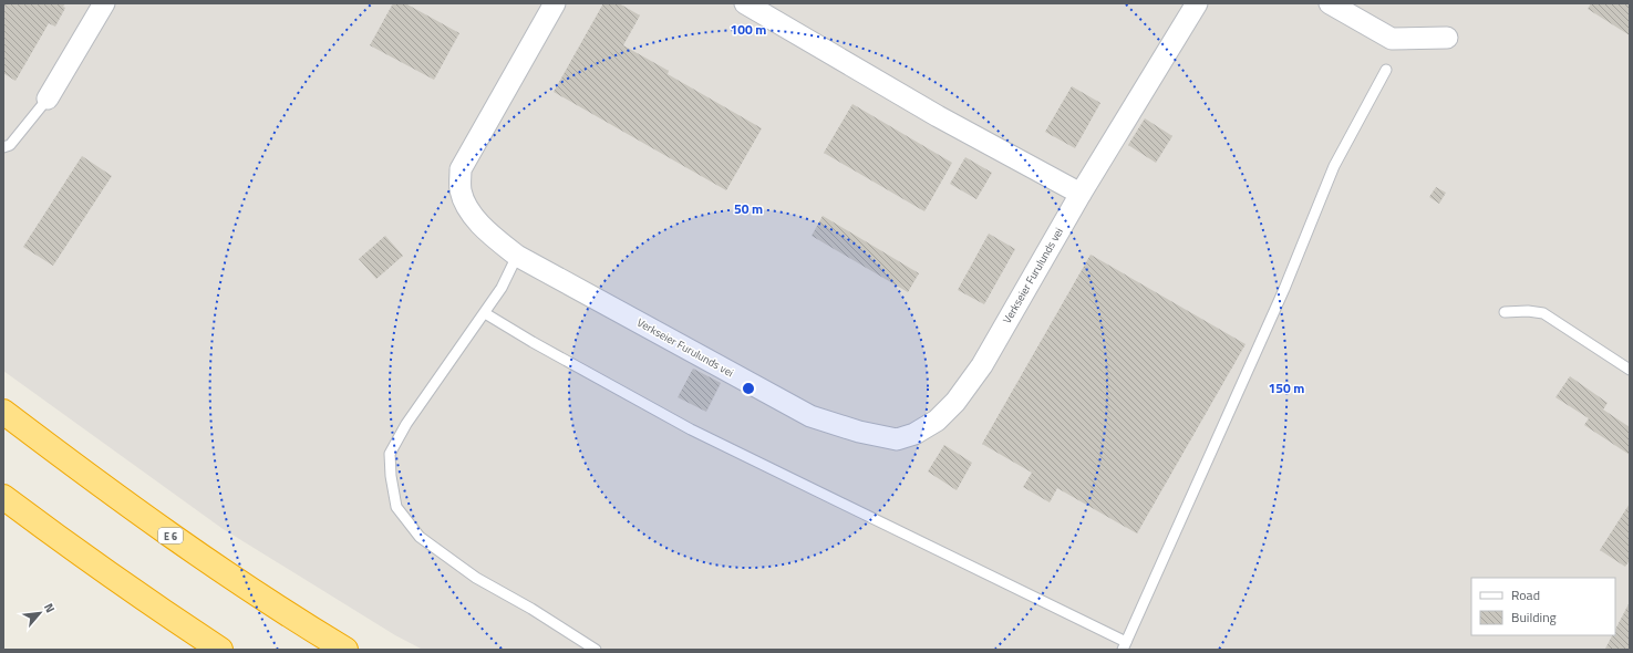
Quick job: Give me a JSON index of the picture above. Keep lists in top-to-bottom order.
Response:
{
  "streets": {
    "highway": ["E 6"],
    "street": ["Verkseier Furulunds vei"]
  },
  "legend": ["Road", "Building"],
  "north": "top right",
  "rings": ["100 m", "50 m", "150 m"]
}
